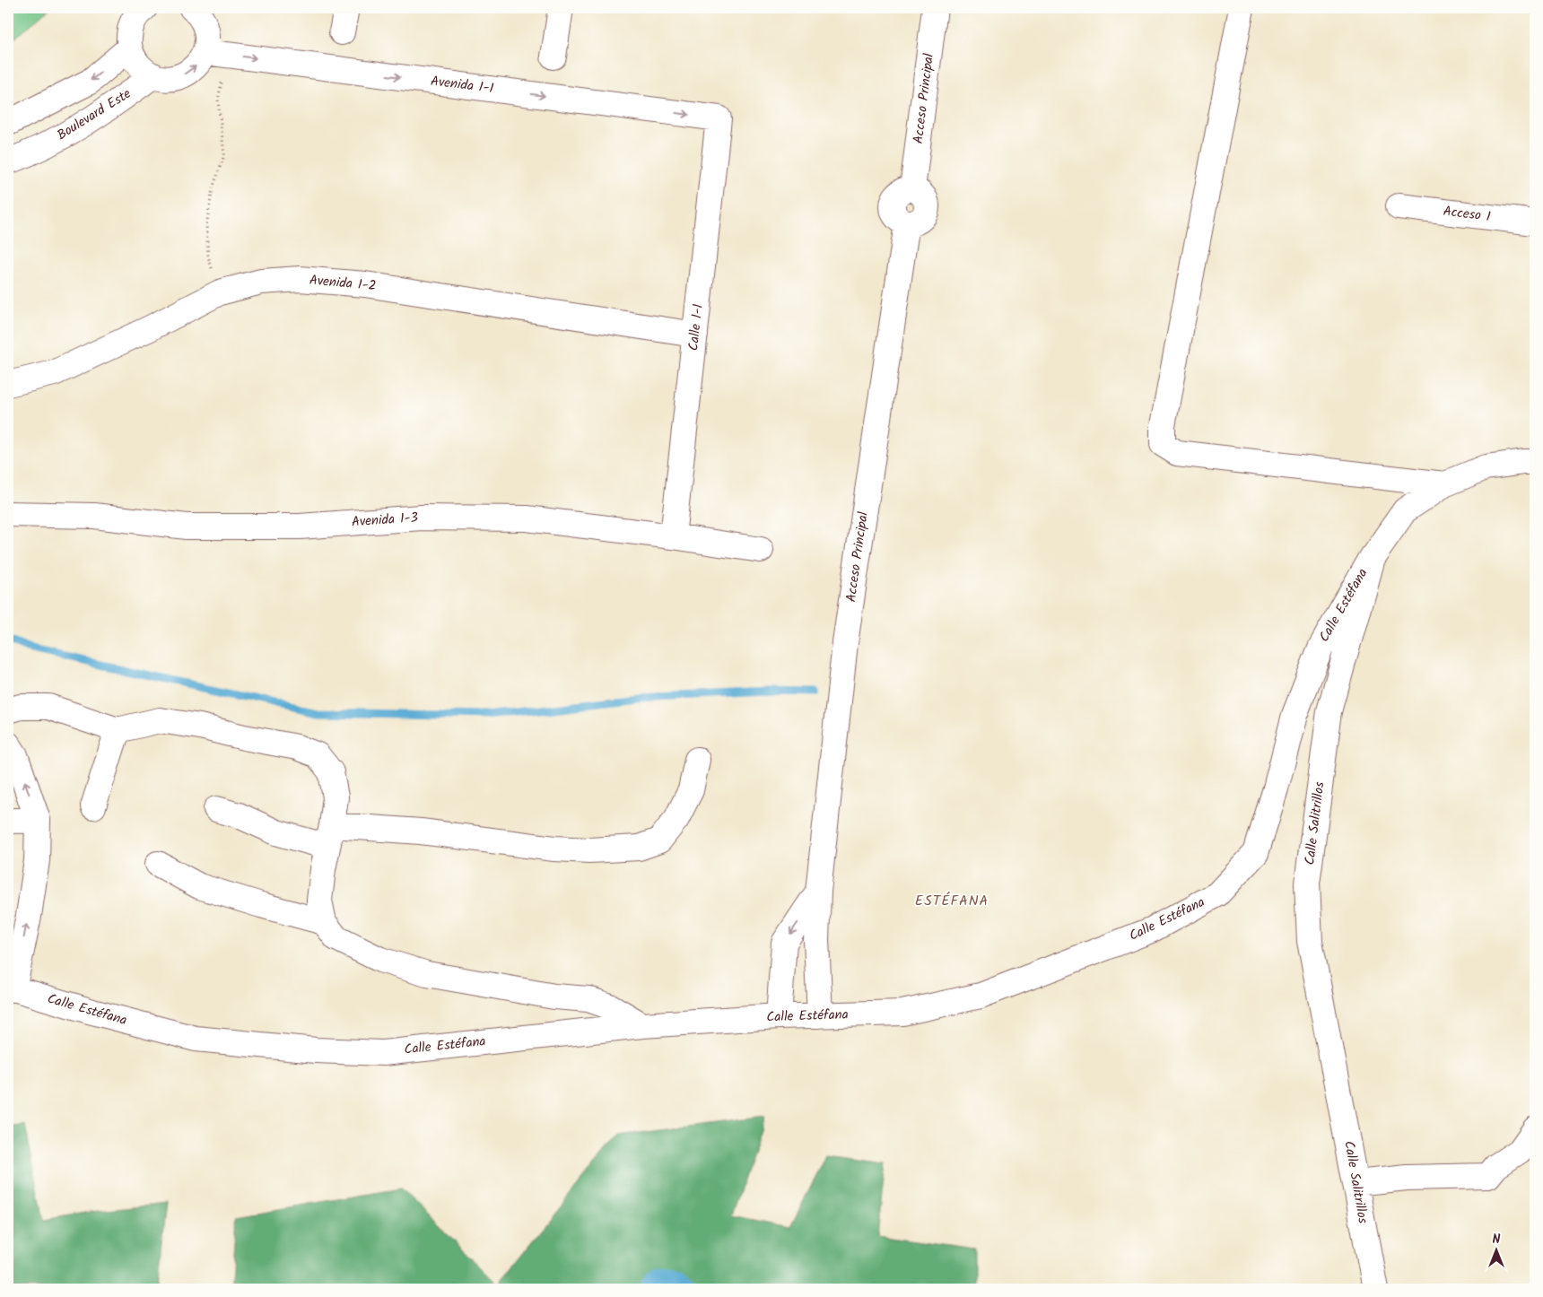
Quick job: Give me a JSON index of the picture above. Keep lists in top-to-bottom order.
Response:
{
  "streets": {
    "street": [
      "Avenida 1-1",
      "Acceso Principal",
      "Boulevard Este",
      "Acceso 1",
      "Avenida 1-2",
      "Calle 1-1",
      "Avenida 1-3",
      "Calle Estéfana",
      "Calle Salitrillos"
    ]
  },
  "crossings": [
    ["Avenida 1-1", "Calle 1-1"],
    ["Acceso Principal", "Calle Estéfana"],
    ["Avenida 1-2", "Calle 1-1"],
    ["Calle 1-1", "Avenida 1-3"],
    ["Calle Estéfana", "Calle Salitrillos"]
  ],
  "one_way": ["Avenida 1-1"],
  "districts": ["ESTÉFANA"],
  "north": "top"
}
